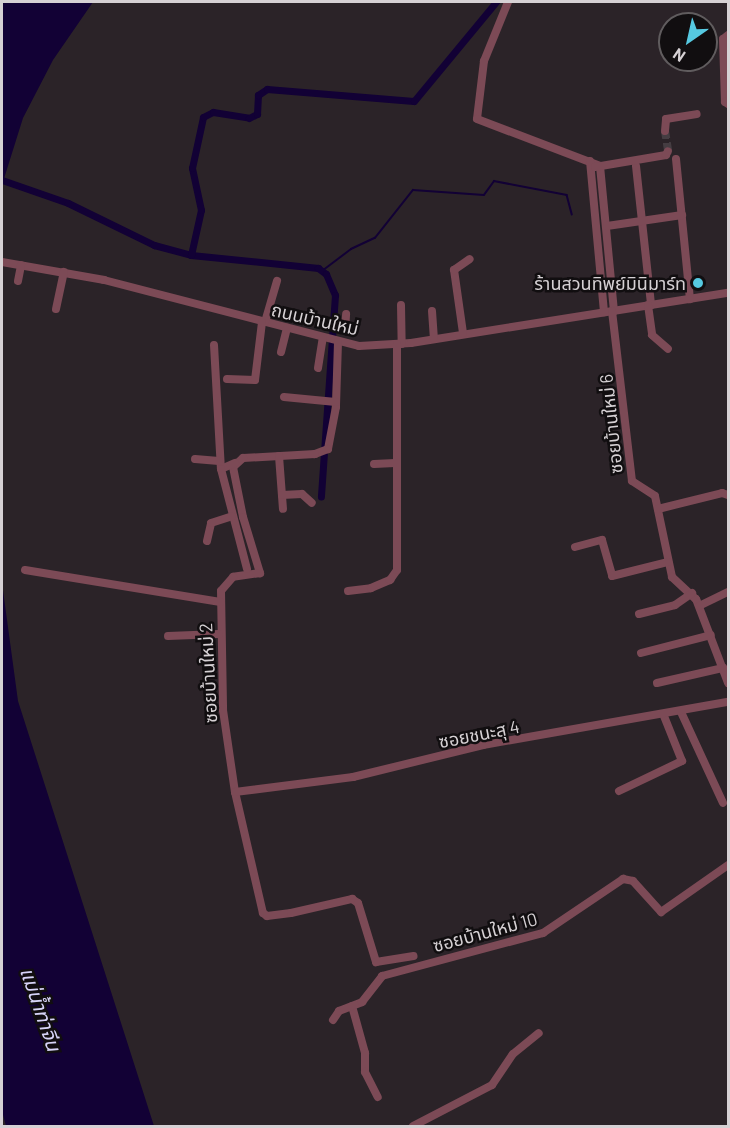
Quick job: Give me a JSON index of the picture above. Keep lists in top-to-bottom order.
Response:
{
  "streets": {
    "street": [
      "ถนนบ้านใหม่",
      "ซอยบ้านใหม่ 6",
      "ซอยบ้านใหม่ 2",
      "ซอยชนะสุ 4",
      "ซอยบ้านใหม่ 10"
    ]
  },
  "crossings": [
    ["ถนนบ้านใหม่", "ซอยบ้านใหม่ 6"],
    ["ซอยบ้านใหม่ 2", "ซอยชนะสุ 4"]
  ],
  "water": ["แม่น้ำท่าจีน"],
  "places": ["ร้านสวนทิพย์มินิมาร์ท"],
  "north": "bottom left"
}
